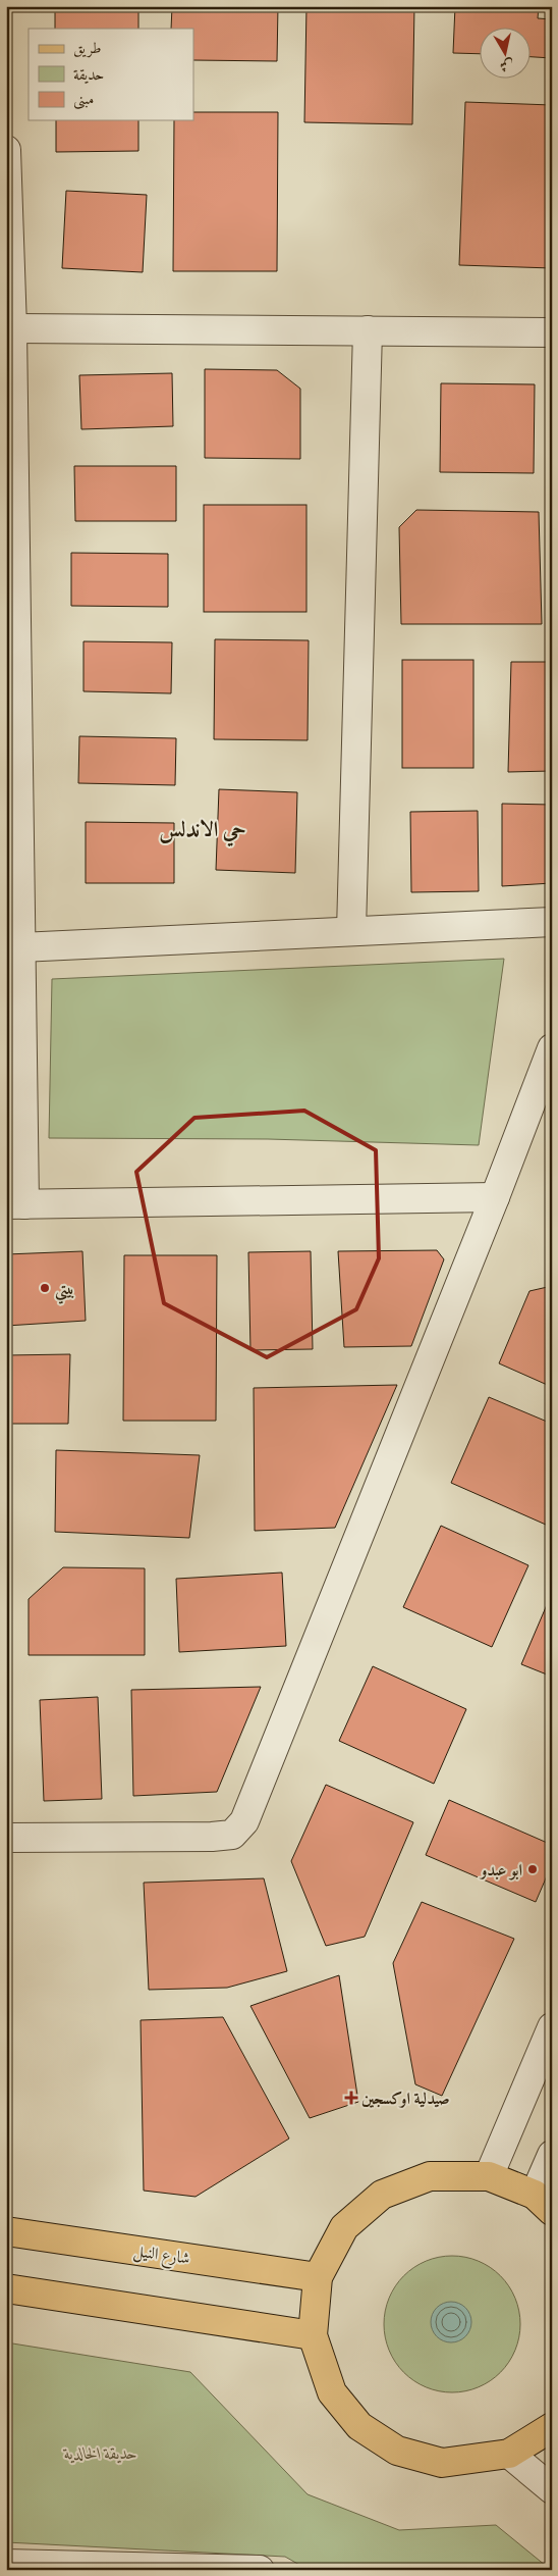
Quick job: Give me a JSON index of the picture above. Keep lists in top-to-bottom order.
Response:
{
  "streets": {
    "main road": ["شارع النيل"]
  },
  "districts": ["حي الاندلس"],
  "parks": ["حديقة الخالدية"],
  "places": {
    "other": ["بيتي", "ابو عبدو"],
    "health": ["صيدلية اوكسجين"]
  },
  "legend": ["طريق", "حديقة", "مبنى"],
  "north": "bottom"
}
